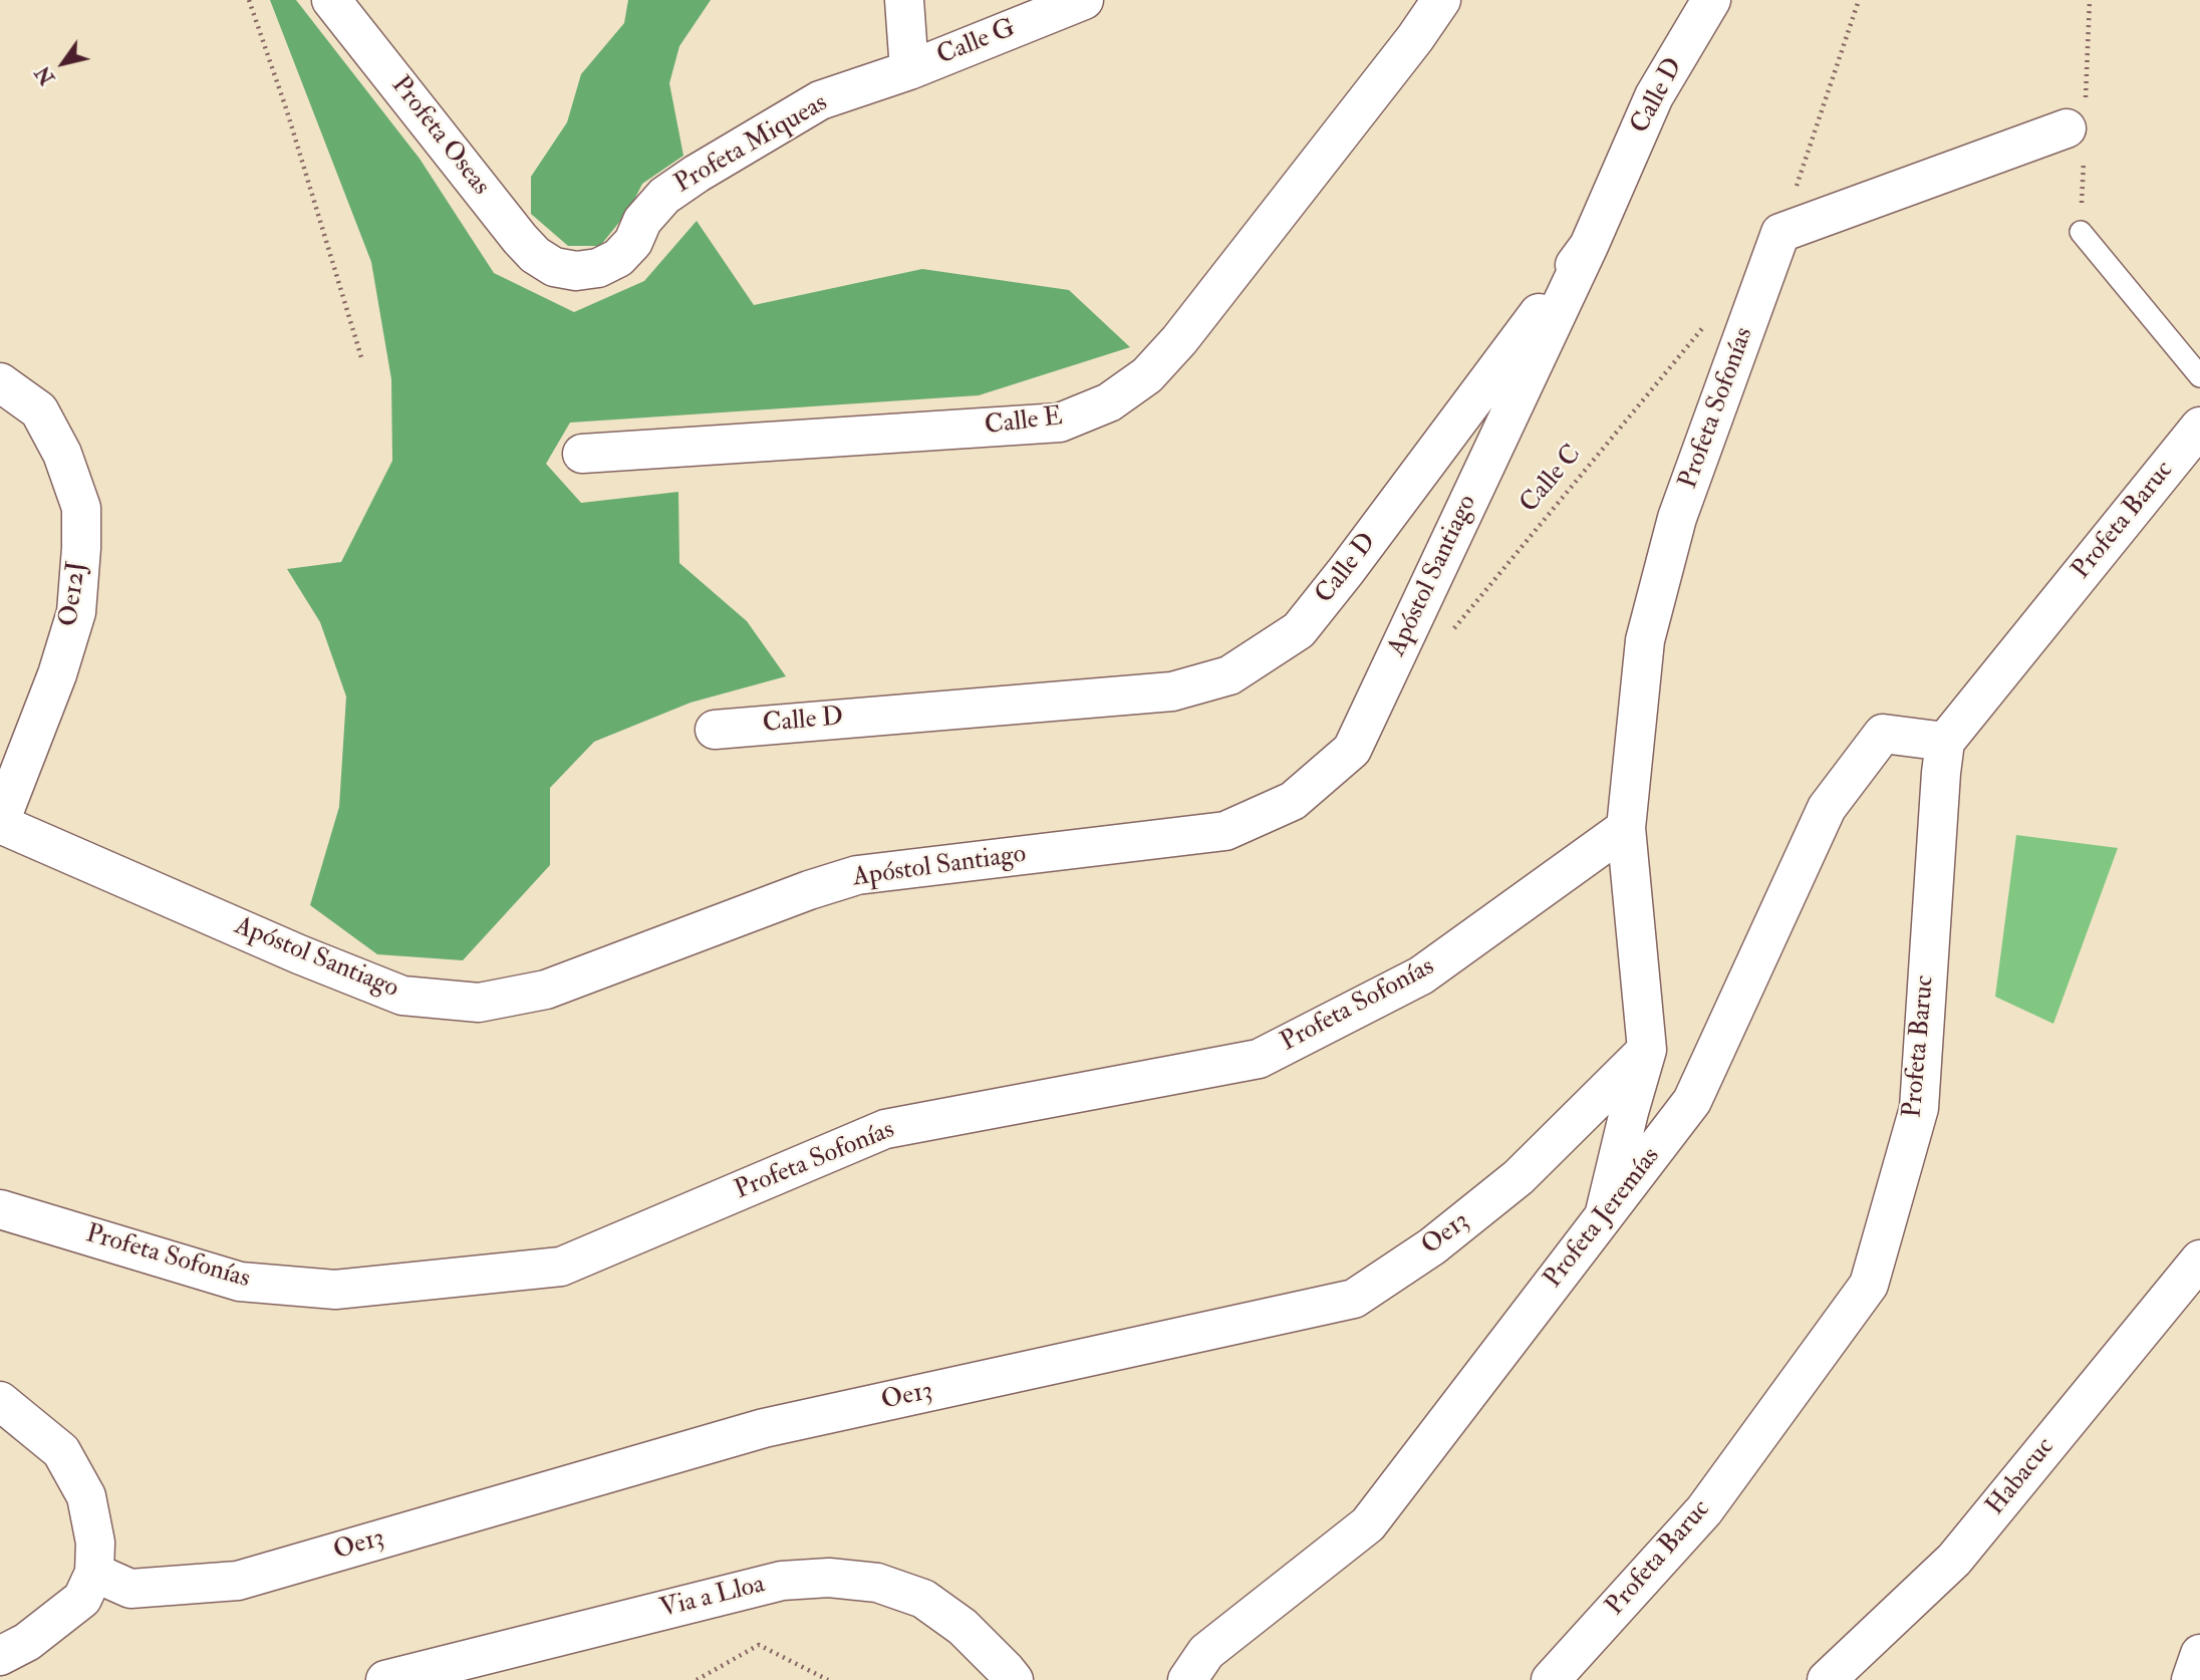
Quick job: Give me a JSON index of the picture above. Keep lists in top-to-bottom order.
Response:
{
  "streets": {
    "street": [
      "Calle G",
      "Calle D",
      "Profeta Oseas",
      "Profeta Miqueas",
      "Profeta Sofonías",
      "Calle E",
      "Profeta Baruc",
      "Apóstol Santiago",
      "Oe12J",
      "Profeta Jeremías",
      "Oe13",
      "Habacuc",
      "Via a Lloa"
    ],
    "path": ["Calle C"]
  },
  "crossings": [
    ["Calle G", "Profeta Miqueas"],
    ["Calle D", "Apóstol Santiago"],
    ["Profeta Oseas", "Profeta Miqueas"],
    ["Profeta Sofonías", "Profeta Jeremías"],
    ["Profeta Sofonías", "Oe13"],
    ["Profeta Baruc", "Profeta Jeremías"],
    ["Apóstol Santiago", "Oe12J"]
  ],
  "north": "bottom left"
}
